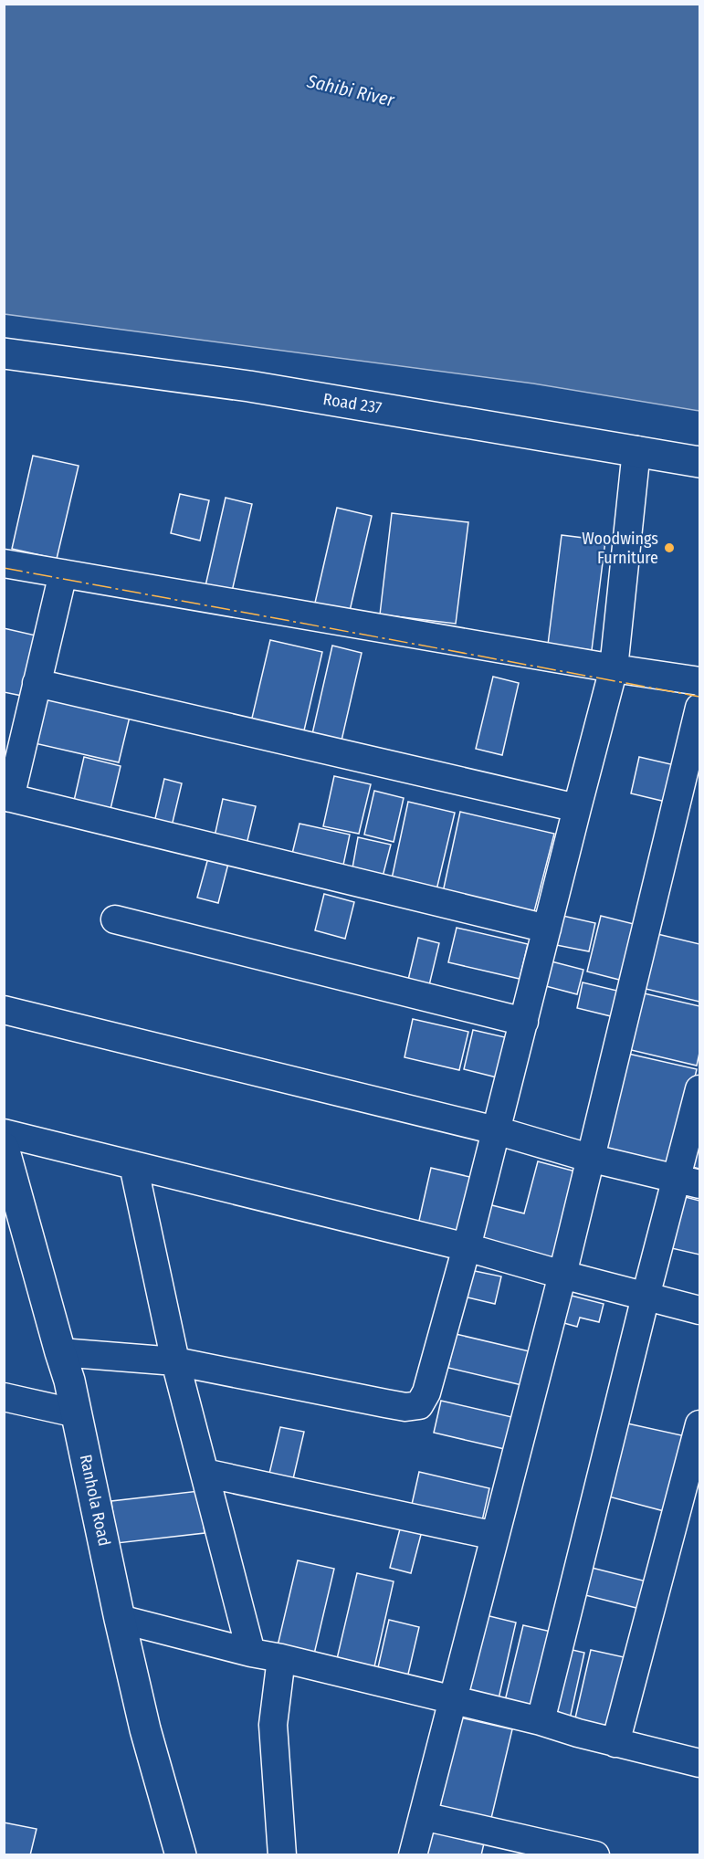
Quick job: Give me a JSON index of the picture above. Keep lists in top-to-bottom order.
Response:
{
  "streets": {
    "street": ["Road 237", "Ranhola Road"]
  },
  "water": ["Sahibi River"],
  "places": ["Woodwings Furniture"]
}
